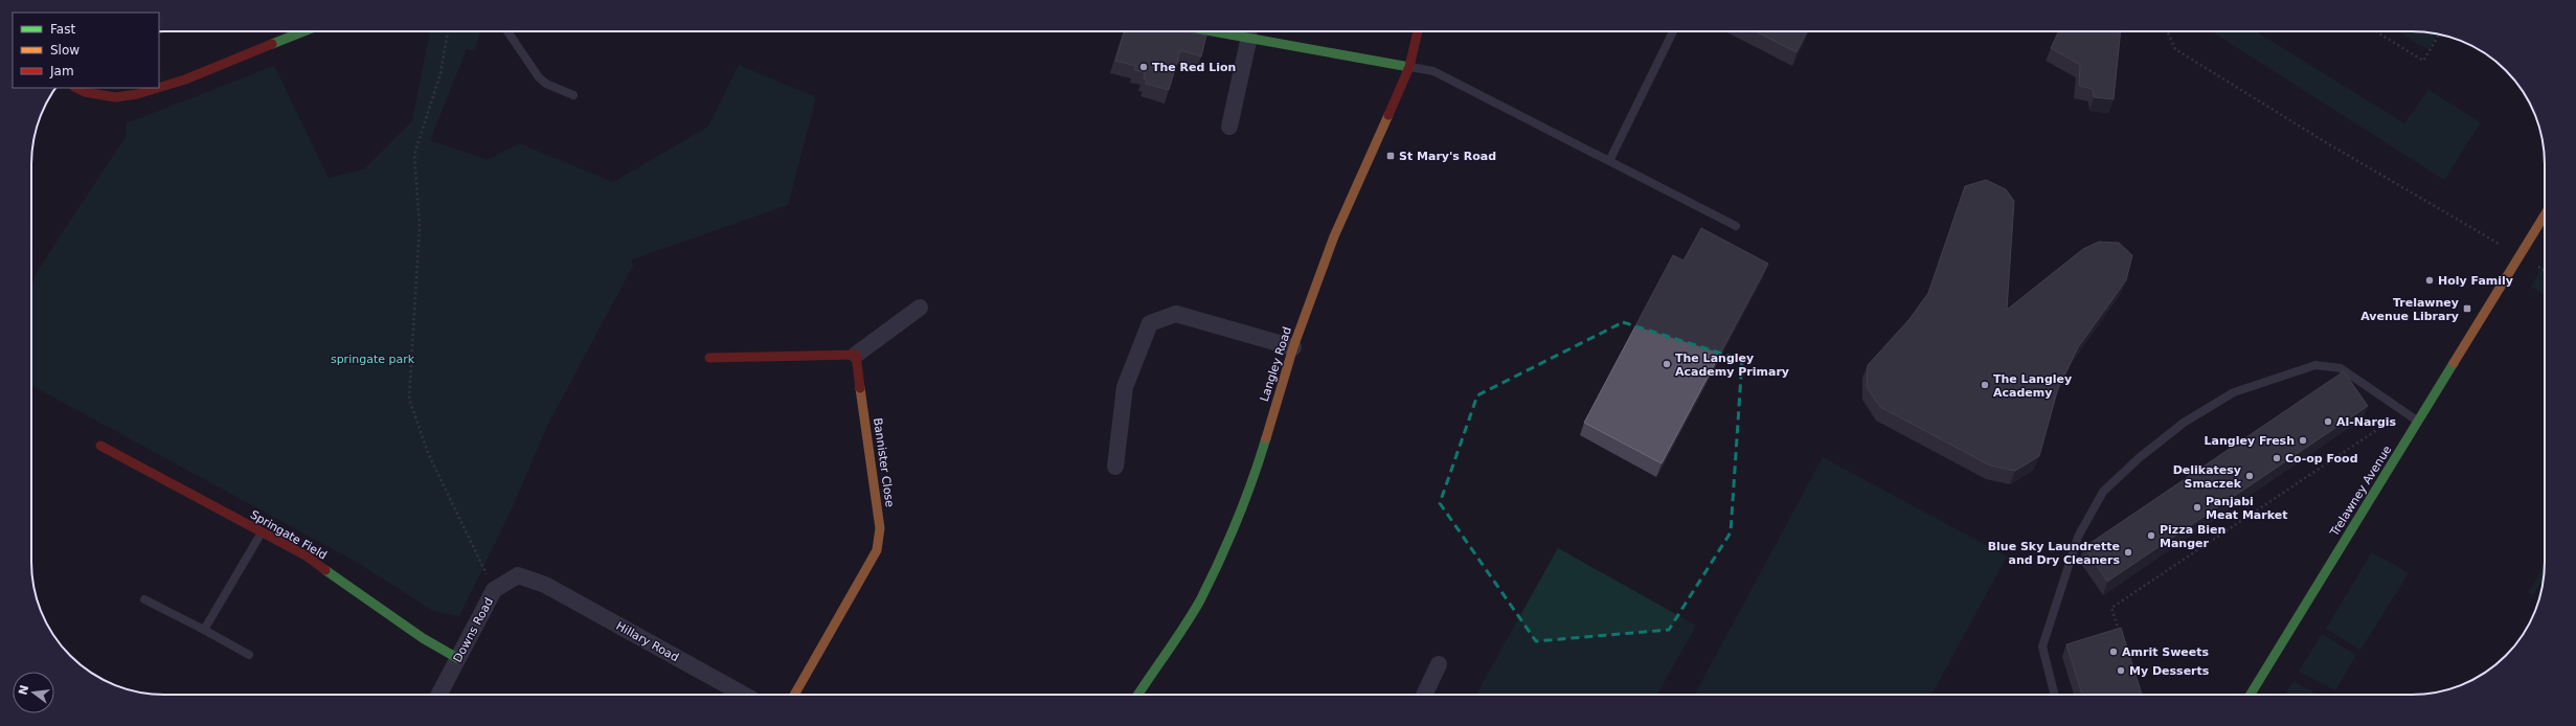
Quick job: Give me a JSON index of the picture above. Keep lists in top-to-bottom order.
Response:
{
  "streets": {
    "street": [
      "Langley Road",
      "Bannister Close",
      "Trelawney Avenue",
      "Springate Field",
      "Downs Road",
      "Hillary Road"
    ]
  },
  "crossings": [
    ["Springate Field", "Downs Road"],
    ["Downs Road", "Hillary Road"]
  ],
  "parks": ["springate park"],
  "places": {
    "other": [
      "The Red Lion",
      "Holy Family",
      "The Langley Academy Primary",
      "The Langley Academy",
      "Al-Nargis",
      "Langley Fresh",
      "Co-op Food",
      "Delikatesy Smaczek",
      "Panjabi Meat Market",
      "Pizza Bien Manger",
      "Blue Sky Laundrette and Dry Cleaners",
      "Amrit Sweets",
      "My Desserts"
    ],
    "transit": ["St Mary's Road", "Trelawney Avenue Library"]
  },
  "legend": ["Fast", "Slow", "Jam"],
  "north": "left"
}
